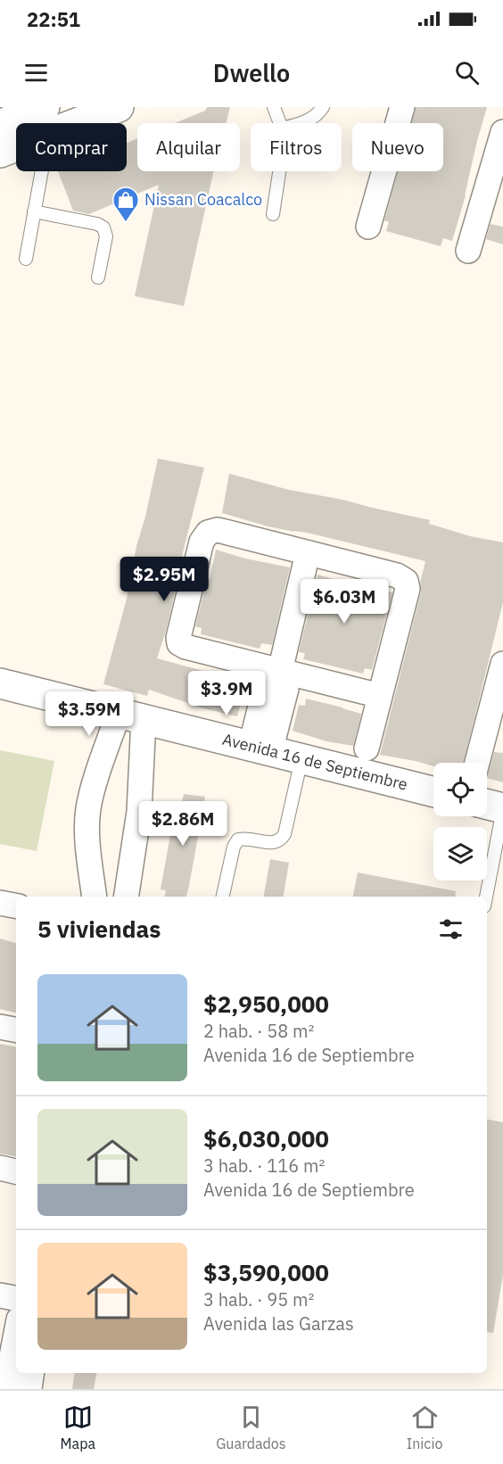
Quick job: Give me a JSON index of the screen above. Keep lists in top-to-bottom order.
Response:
{
  "streets": {
    "main road": ["Avenida 16 de Septiembre"]
  },
  "places": {
    "shop": ["Nissan Coacalco"]
  },
  "page": {
    "status": "22:51",
    "header": "Dwello",
    "chip": [
      "Comprar",
      "Alquilar",
      "Filtros",
      "Nuevo"
    ],
    "price": [
      "$2.95M",
      "$6.03M",
      "$3.9M",
      "$3.59M",
      "$2.86M"
    ],
    "heading": "5 viviendas",
    "list": [
      {
        "name": "$2,950,000",
        "note": "2 hab. · 58 m² · Avenida 16 de Septiembre"
      },
      {
        "name": "$6,030,000",
        "note": "3 hab. · 116 m² · Avenida 16 de Septiembre"
      },
      {
        "name": "$3,590,000",
        "note": "3 hab. · 95 m² · Avenida las Garzas"
      }
    ],
    "tabs": ["Mapa", "Guardados", "Inicio"]
  }
}
